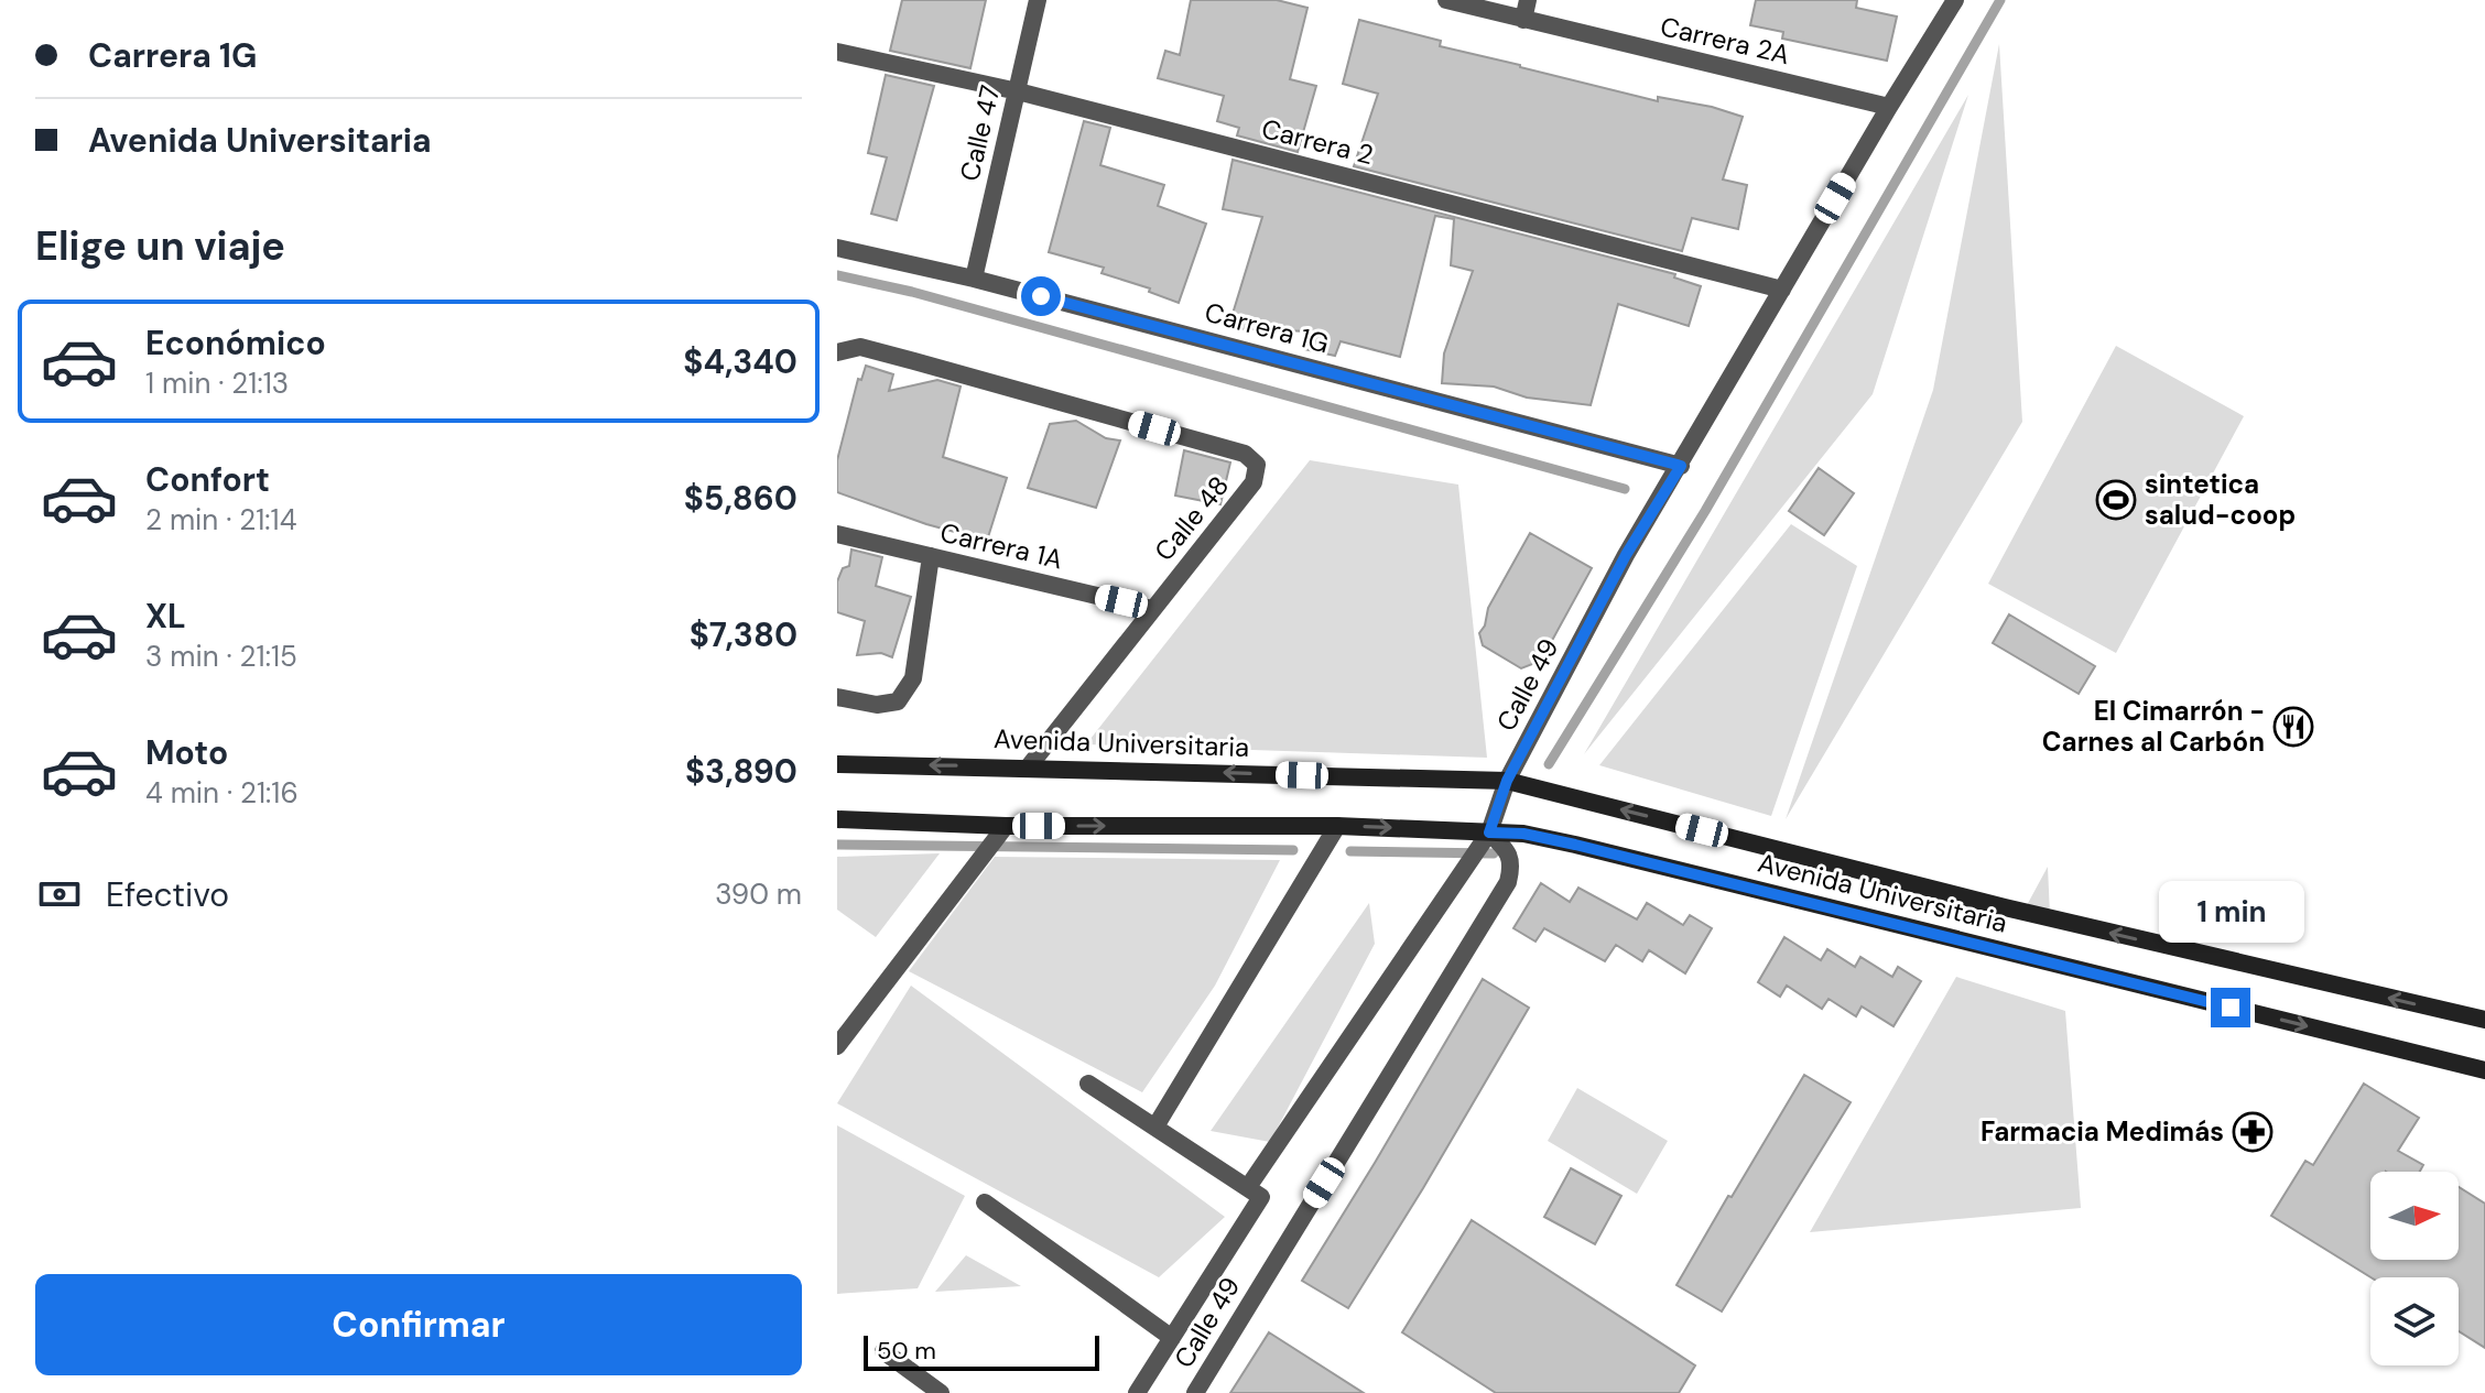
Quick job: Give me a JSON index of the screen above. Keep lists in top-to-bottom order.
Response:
{
  "streets": {
    "main road": ["Avenida Universitaria"],
    "street": [
      "Carrera 2A",
      "Calle 47",
      "Carrera 2",
      "Carrera 1G",
      "Calle 48",
      "Carrera 1A",
      "Calle 49"
    ]
  },
  "crossings": [
    ["Carrera 2A", "Calle 49"],
    ["Calle 47", "Carrera 2"],
    ["Calle 47", "Carrera 1G"],
    ["Carrera 2", "Calle 49"],
    ["Carrera 1G", "Calle 49"],
    ["Calle 48", "Carrera 1A"],
    ["Calle 48", "Avenida Universitaria"],
    ["Calle 49", "Avenida Universitaria"]
  ],
  "places": {
    "sports": ["sintetica salud-coop"],
    "restaurant": ["El Cimarrón - Carnes al Carbón"],
    "pharmacy": ["Farmacia Medimás"]
  },
  "scale_bar": "50 m",
  "north": "right",
  "page": {
    "banner": ["Carrera 1G", "Avenida Universitaria"],
    "heading": "Elige un viaje",
    "list": [
      {
        "name": "Económico",
        "note": "1 min · 21:13",
        "value": "$4,340"
      },
      {
        "name": "Confort",
        "note": "2 min · 21:14",
        "value": "$5,860"
      },
      {
        "name": "XL",
        "note": "3 min · 21:15",
        "value": "$7,380"
      },
      {
        "name": "Moto",
        "note": "4 min · 21:16",
        "value": "$3,890"
      }
    ],
    "pay": ["Efectivo", "390 m"],
    "bubble": "1 min",
    "buttons": "Confirmar",
    "scale": "50 m"
  }
}
